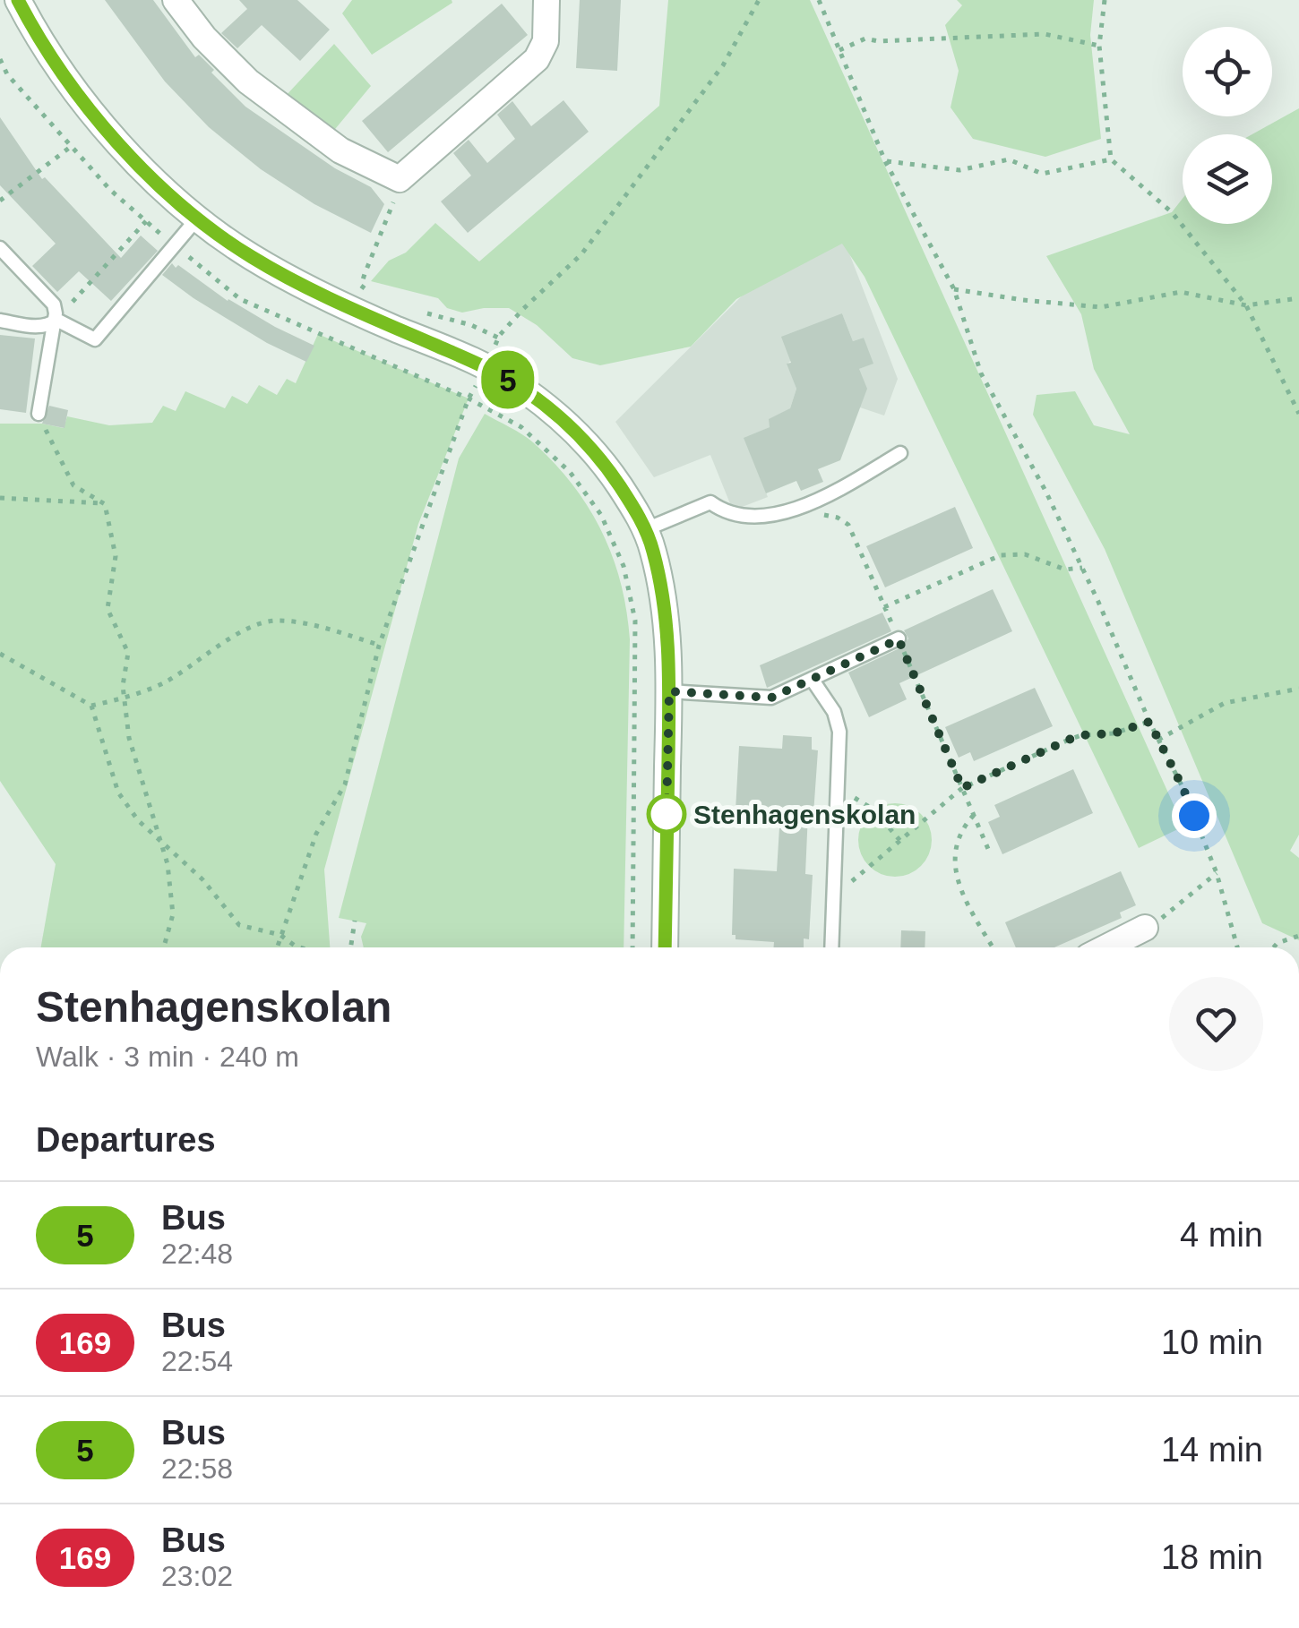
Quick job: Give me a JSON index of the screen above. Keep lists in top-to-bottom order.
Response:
{
  "places": ["Stenhagenskolan"],
  "lines": ["bus line 5"],
  "page": {
    "on_map": "5",
    "heading": [
      ["Stenhagenskolan", "Walk · 3 min · 240 m"],
      "Departures"
    ],
    "list": [
      {
        "mark": "5",
        "name": "Bus",
        "note": "22:48",
        "value": "4 min"
      },
      {
        "mark": "169",
        "name": "Bus",
        "note": "22:54",
        "value": "10 min"
      },
      {
        "mark": "5",
        "name": "Bus",
        "note": "22:58",
        "value": "14 min"
      },
      {
        "mark": "169",
        "name": "Bus",
        "note": "23:02",
        "value": "18 min"
      }
    ]
  }
}
